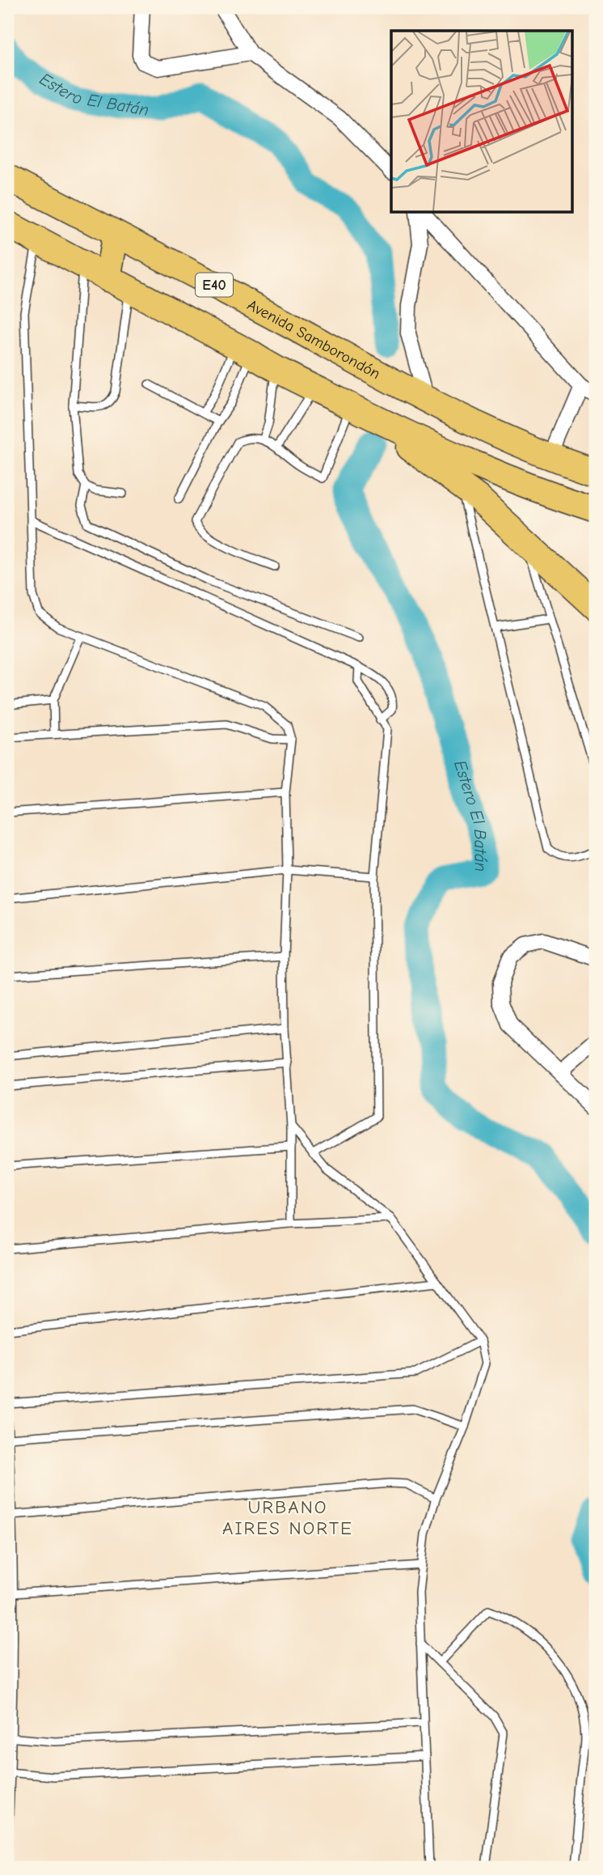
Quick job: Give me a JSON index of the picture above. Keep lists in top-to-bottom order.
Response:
{
  "streets": {
    "highway": ["E40", "Avenida Samborondón"]
  },
  "districts": ["URBANO AIRES NORTE"],
  "water": ["Estero El Batán"]
}
